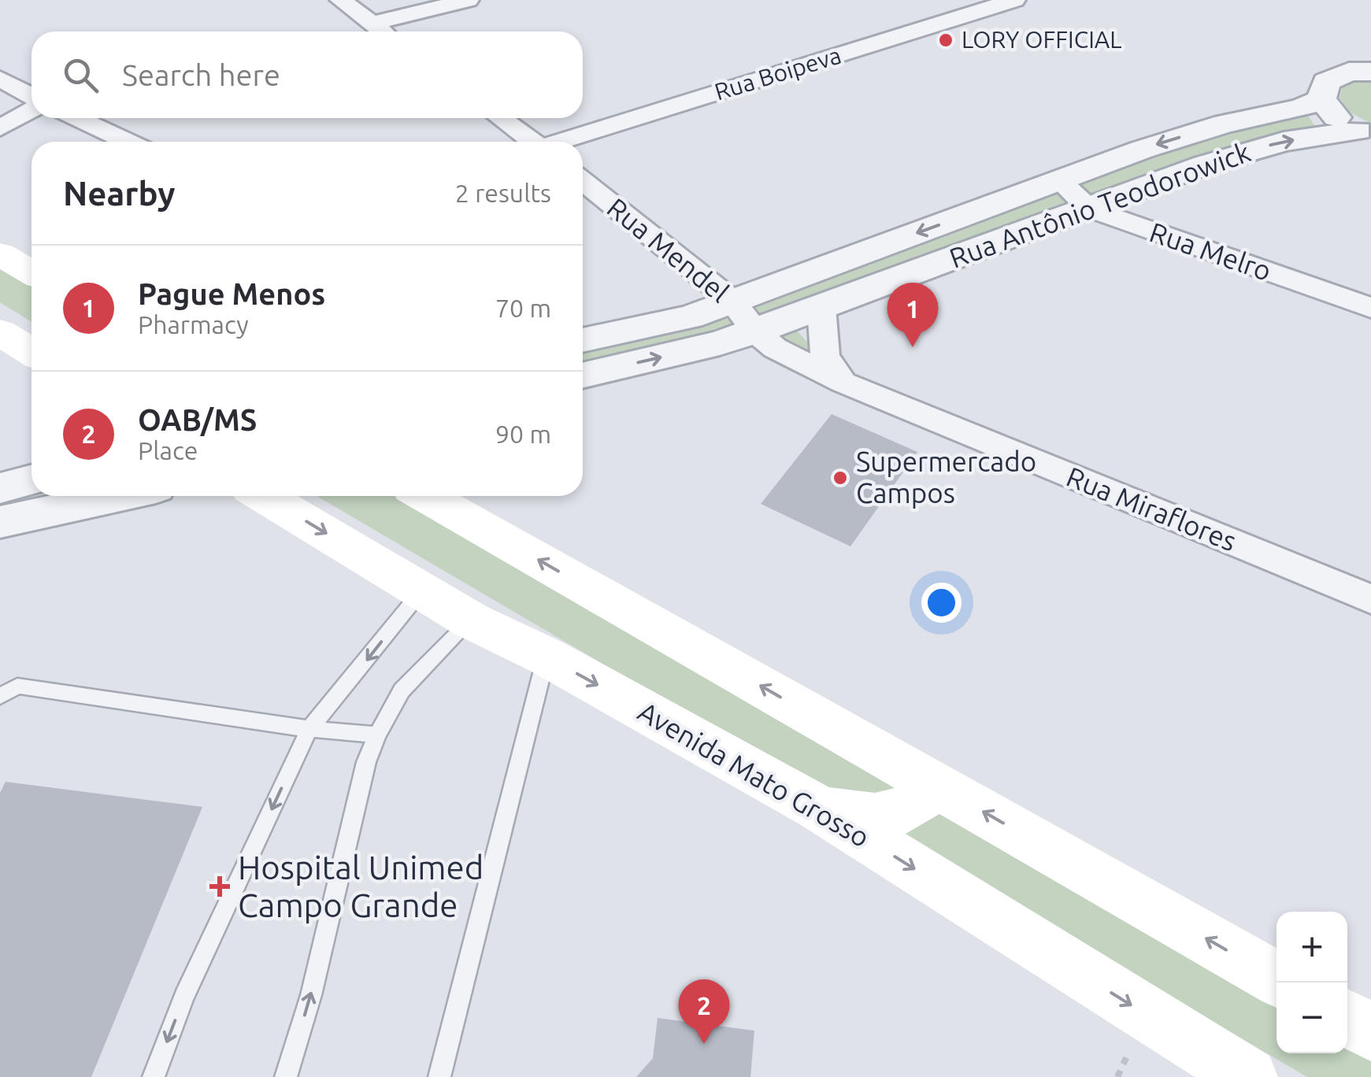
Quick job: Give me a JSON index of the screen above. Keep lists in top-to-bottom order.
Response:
{
  "streets": {
    "main road": ["Avenida Mato Grosso"],
    "street": [
      "Rua Boipeva",
      "Rua Antônio Teodorowick",
      "Rua Mendel",
      "Rua Melro",
      "Rua Miraflores"
    ]
  },
  "crossings": [
    ["Rua Antônio Teodorowick", "Rua Mendel"],
    ["Rua Antônio Teodorowick", "Rua Melro"],
    ["Rua Antônio Teodorowick", "Rua Miraflores"],
    ["Rua Mendel", "Rua Miraflores"]
  ],
  "places": {
    "other": ["LORY OFFICIAL", "Supermercado Campos"],
    "health": ["Hospital Unimed Campo Grande"]
  },
  "page": {
    "search": "Search here",
    "heading": ["Nearby", "2 results"],
    "list": [
      {
        "mark": "1",
        "name": "Pague Menos",
        "note": "Pharmacy",
        "value": "70 m"
      },
      {
        "mark": "2",
        "name": "OAB/MS",
        "note": "Place",
        "value": "90 m"
      }
    ],
    "pins": ["1", "2"],
    "map_buttons": ["+", "−"]
  }
}
